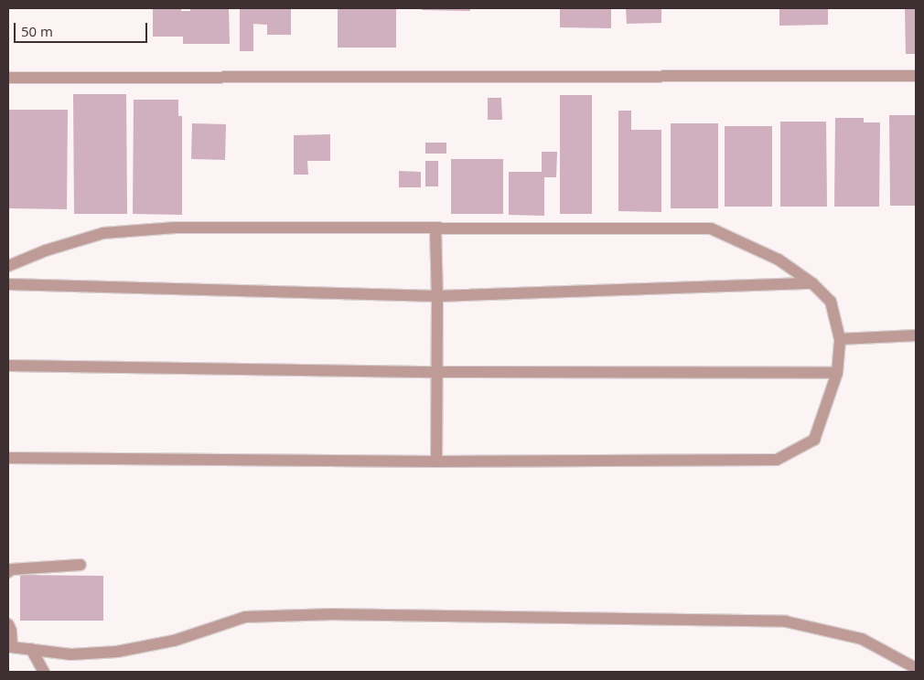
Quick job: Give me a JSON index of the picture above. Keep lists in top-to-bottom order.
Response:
{
  "scale_bar": "50 m"
}
